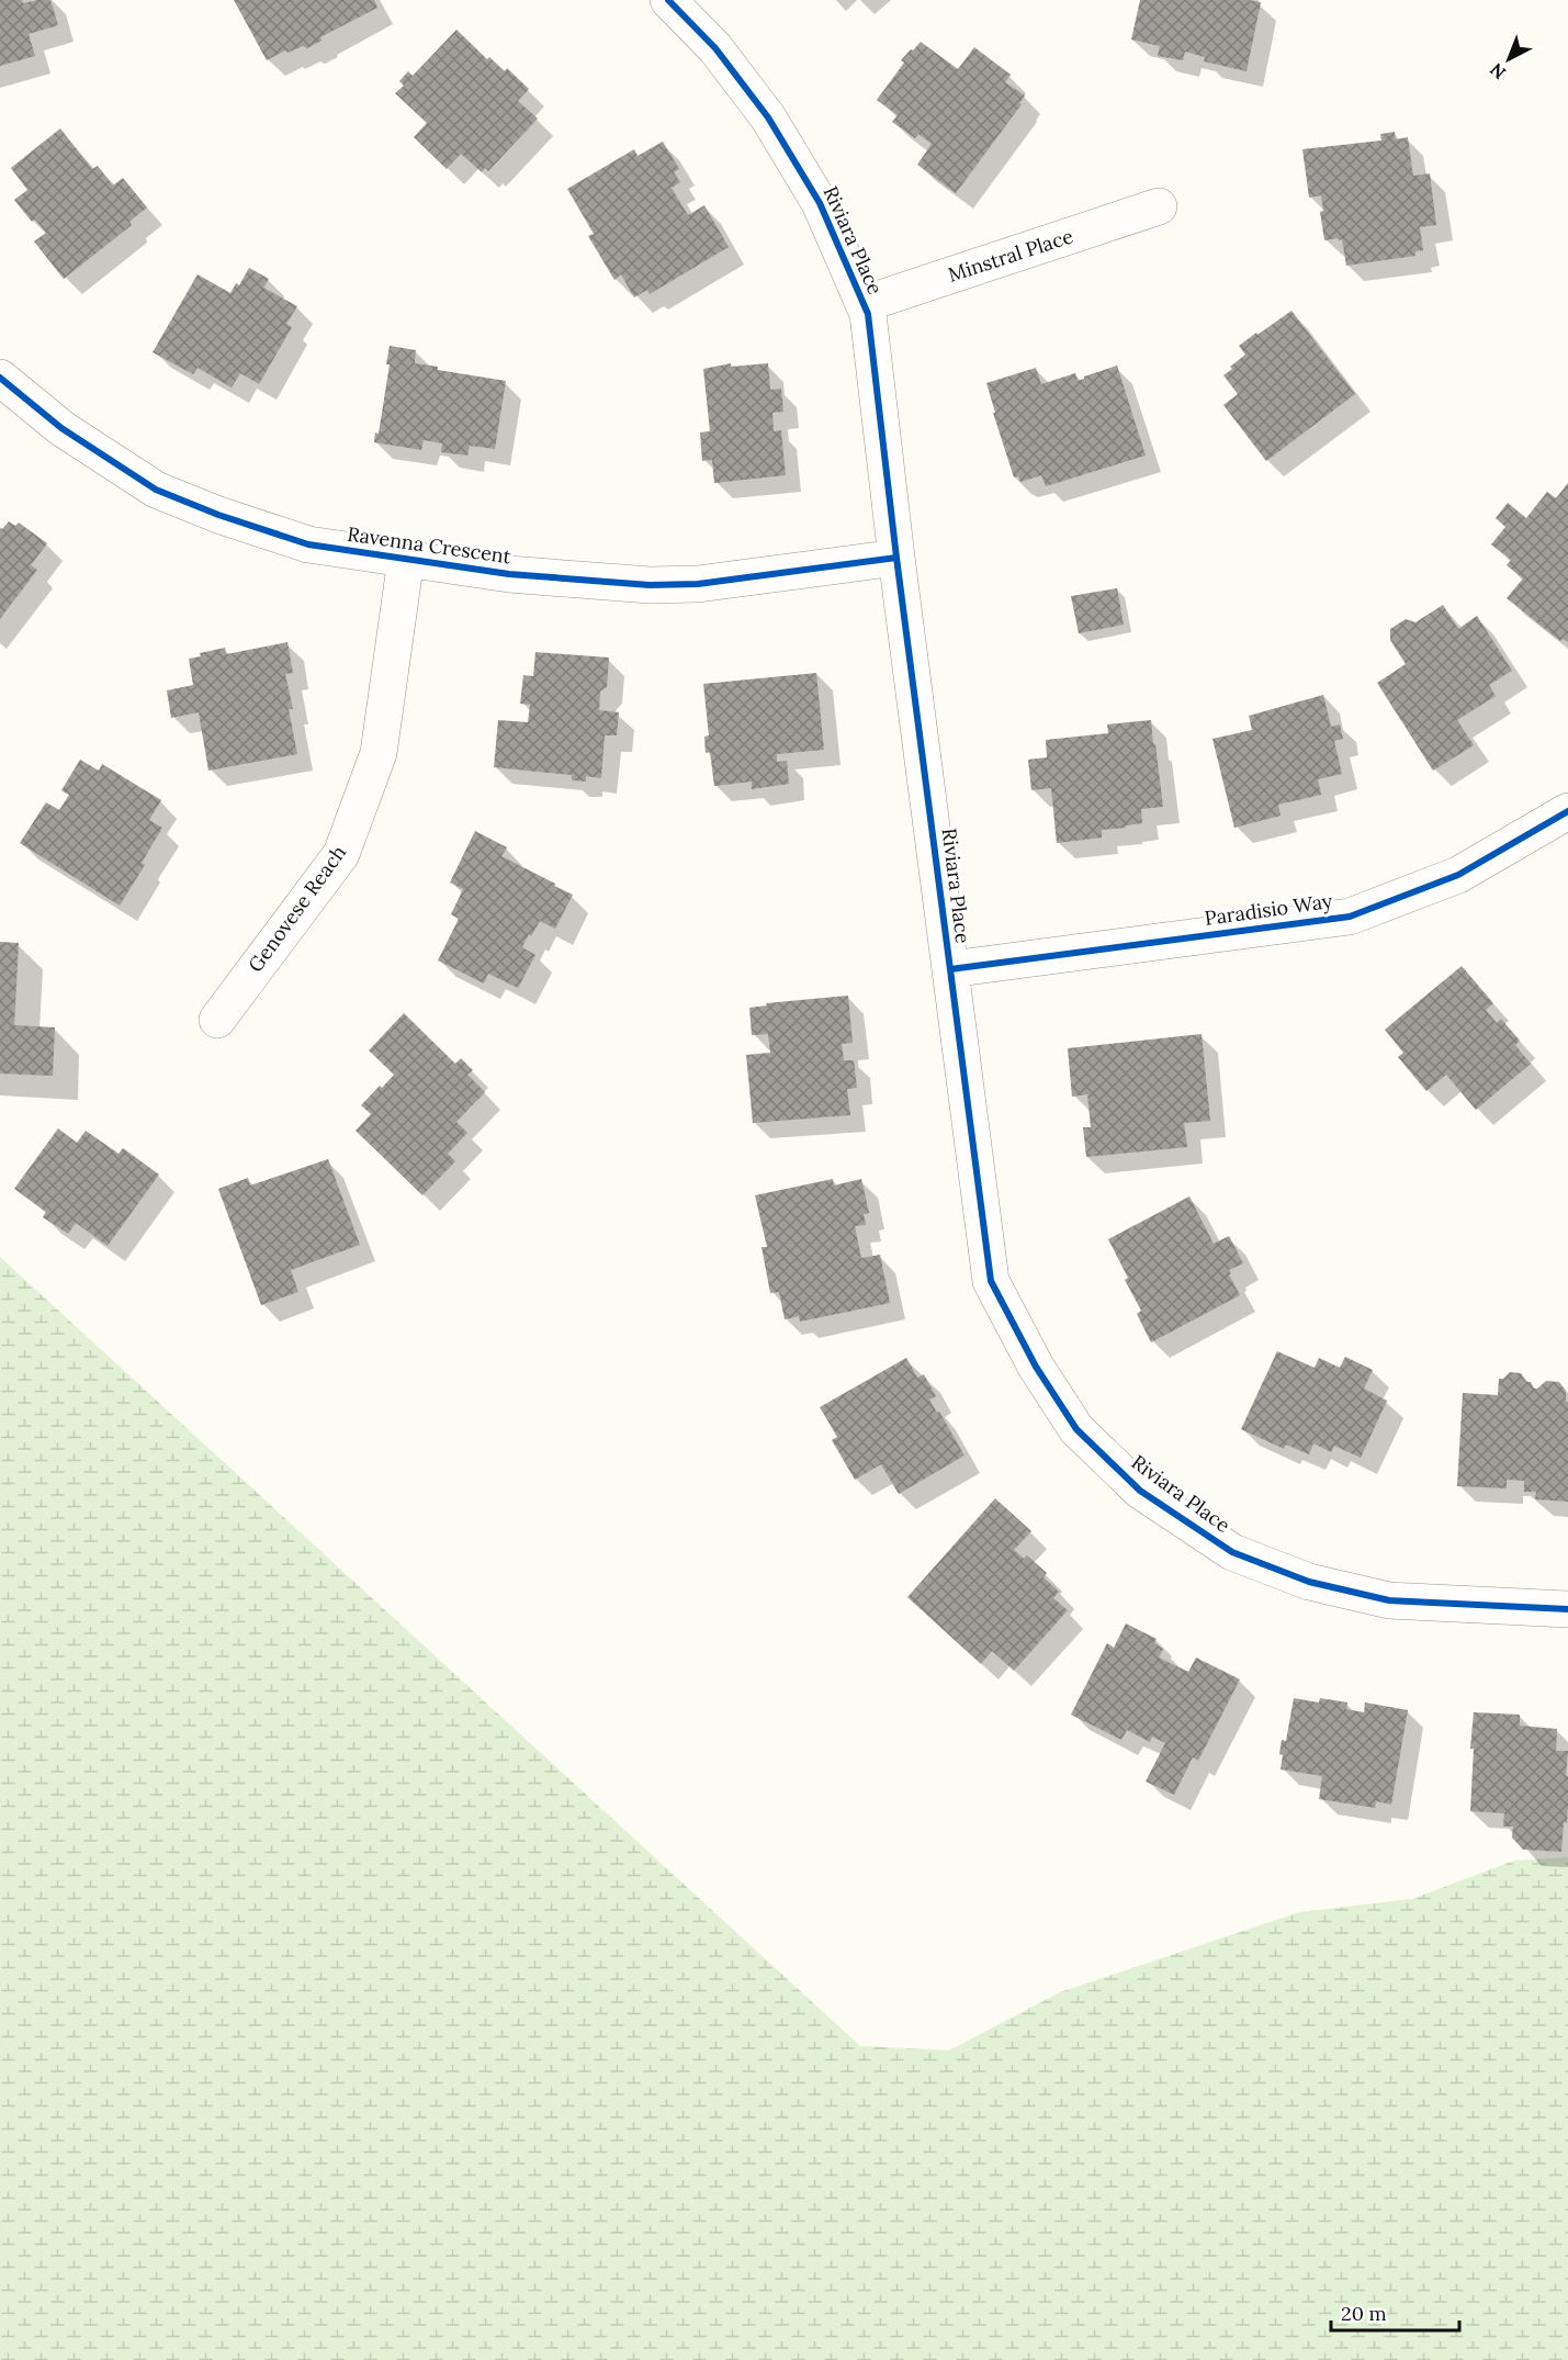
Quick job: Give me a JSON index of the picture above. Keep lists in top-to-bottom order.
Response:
{
  "streets": {
    "street": [
      "Riviara Place",
      "Minstral Place",
      "Ravenna Crescent",
      "Genovese Reach",
      "Paradisio Way"
    ]
  },
  "crossings": [
    ["Riviara Place", "Minstral Place"],
    ["Riviara Place", "Ravenna Crescent"],
    ["Riviara Place", "Paradisio Way"],
    ["Ravenna Crescent", "Genovese Reach"]
  ],
  "scale_bar": "20 m",
  "north": "bottom left"
}
